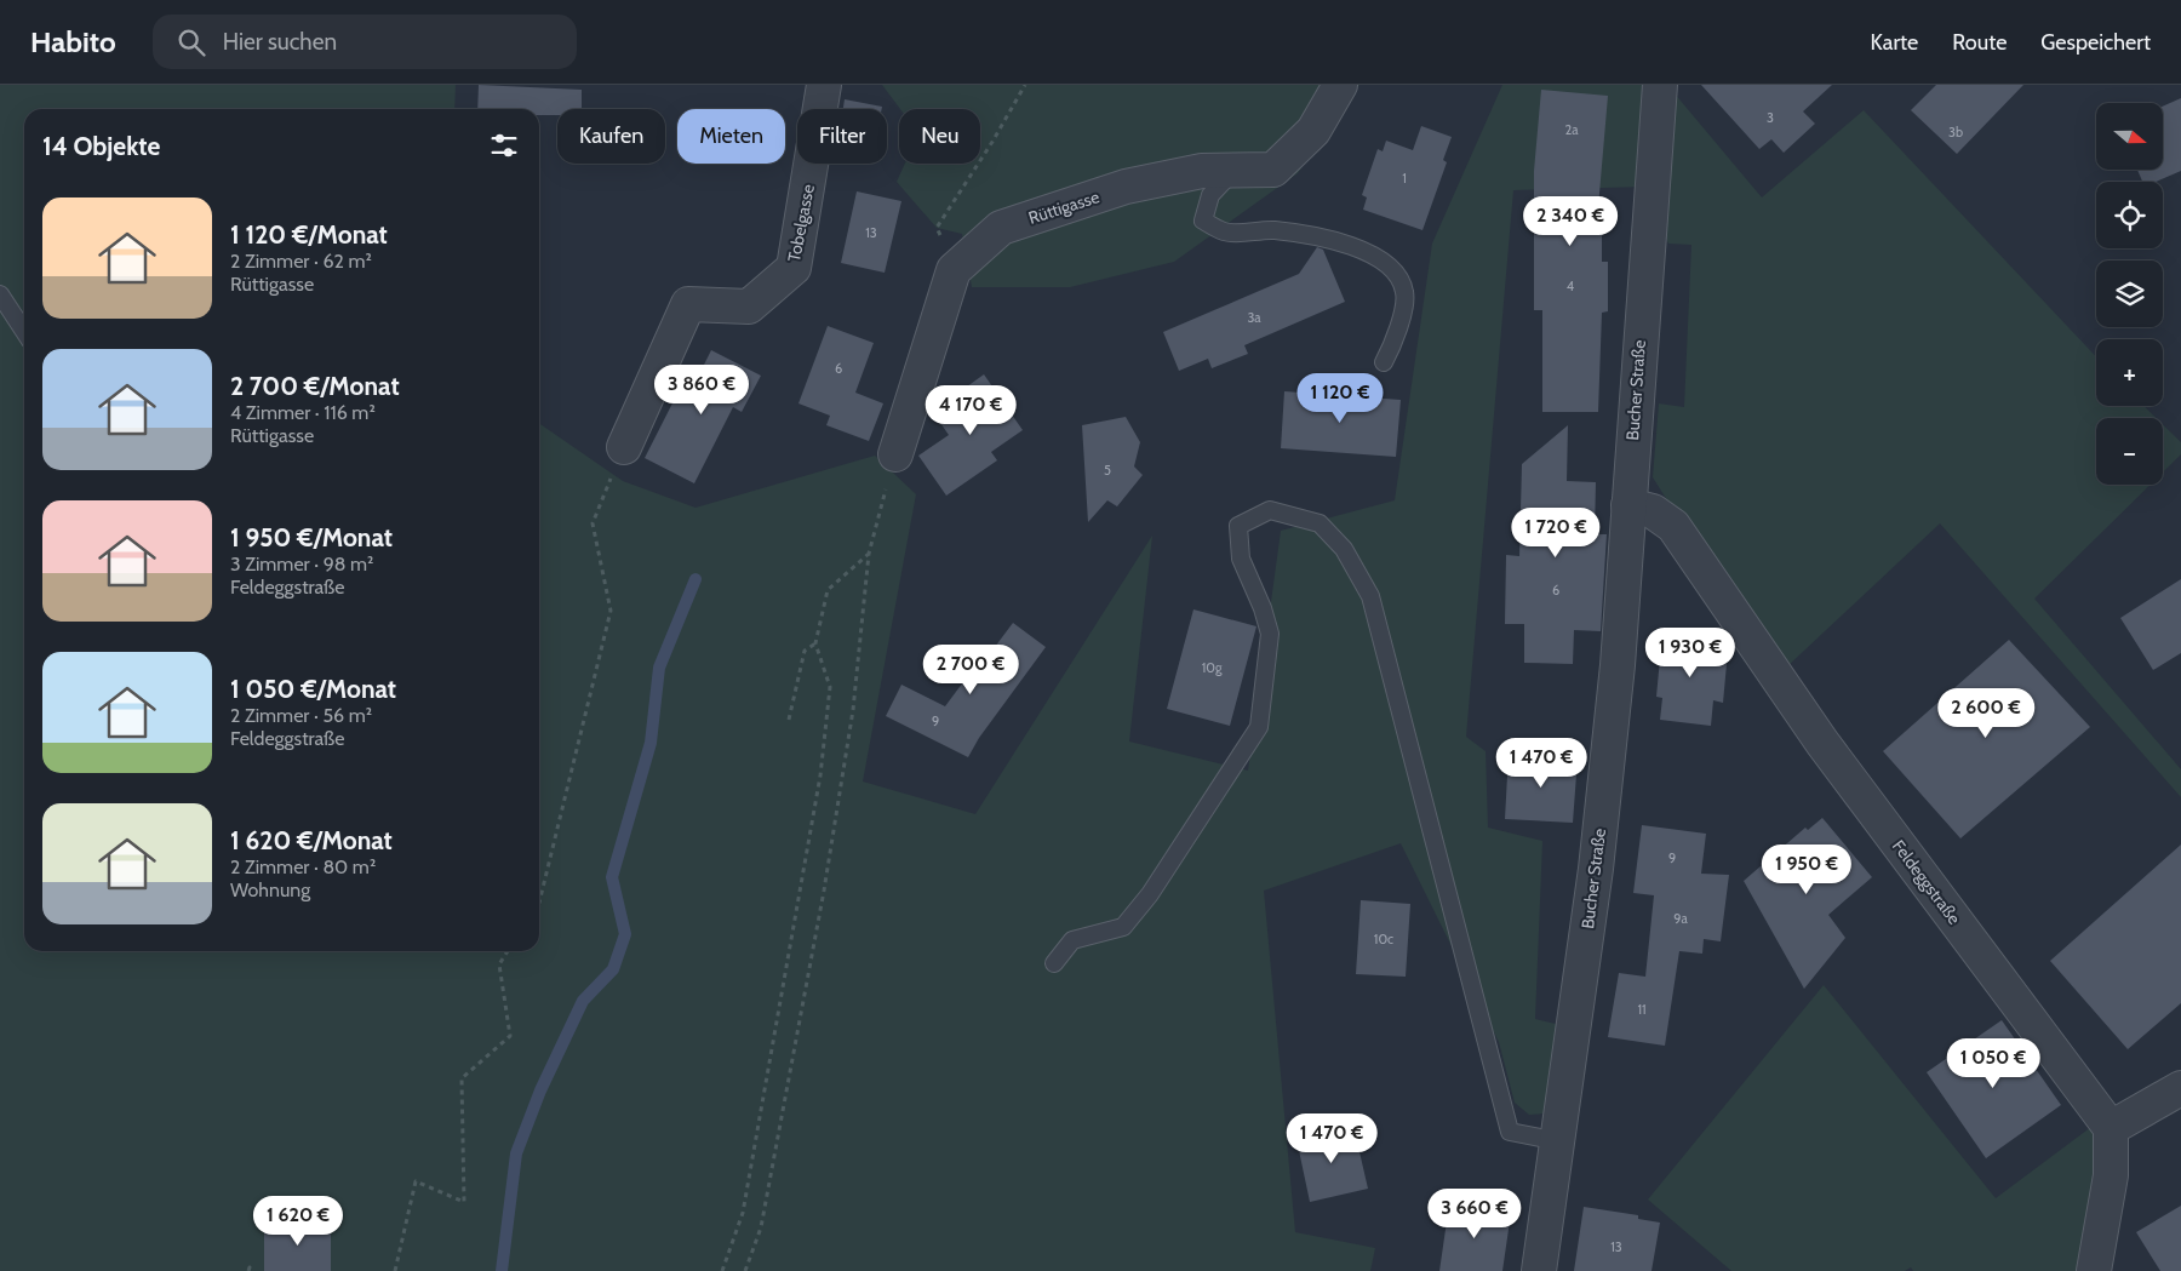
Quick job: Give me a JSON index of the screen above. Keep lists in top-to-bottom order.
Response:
{
  "streets": {
    "street": [
      "Rüttigasse",
      "Tobelgasse",
      "Bucher Straße",
      "Feldeggstraße"
    ]
  },
  "crossings": [
    ["Bucher Straße", "Feldeggstraße"]
  ],
  "house_numbers": [
    "3",
    "2a",
    "3b",
    "1",
    "13",
    "4",
    "3a",
    "6",
    "5",
    "6",
    "10g",
    "9",
    "9",
    "9a",
    "10c",
    "11",
    "13"
  ],
  "north": "right",
  "page": {
    "header": "Habito",
    "search": "Hier suchen",
    "nav": ["Karte", "Route", "Gespeichert"],
    "map_buttons": ["+", "−"],
    "chip": [
      "Kaufen",
      "Mieten",
      "Filter",
      "Neu"
    ],
    "heading": "14 Objekte",
    "list": [
      {
        "name": "1 120 €/Monat",
        "note": "2 Zimmer · 62 m² · Rüttigasse"
      },
      {
        "name": "2 700 €/Monat",
        "note": "4 Zimmer · 116 m² · Rüttigasse"
      },
      {
        "name": "1 950 €/Monat",
        "note": "3 Zimmer · 98 m² · Feldeggstraße"
      },
      {
        "name": "1 050 €/Monat",
        "note": "2 Zimmer · 56 m² · Feldeggstraße"
      },
      {
        "name": "1 620 €/Monat",
        "note": "2 Zimmer · 80 m² · Wohnung"
      }
    ],
    "price": [
      "2 340 €",
      "3 860 €",
      "1 120 €",
      "4 170 €",
      "1 720 €",
      "1 930 €",
      "2 700 €",
      "2 600 €",
      "1 470 €",
      "1 950 €",
      "1 050 €",
      "1 470 €",
      "3 660 €",
      "1 620 €"
    ]
  }
}
